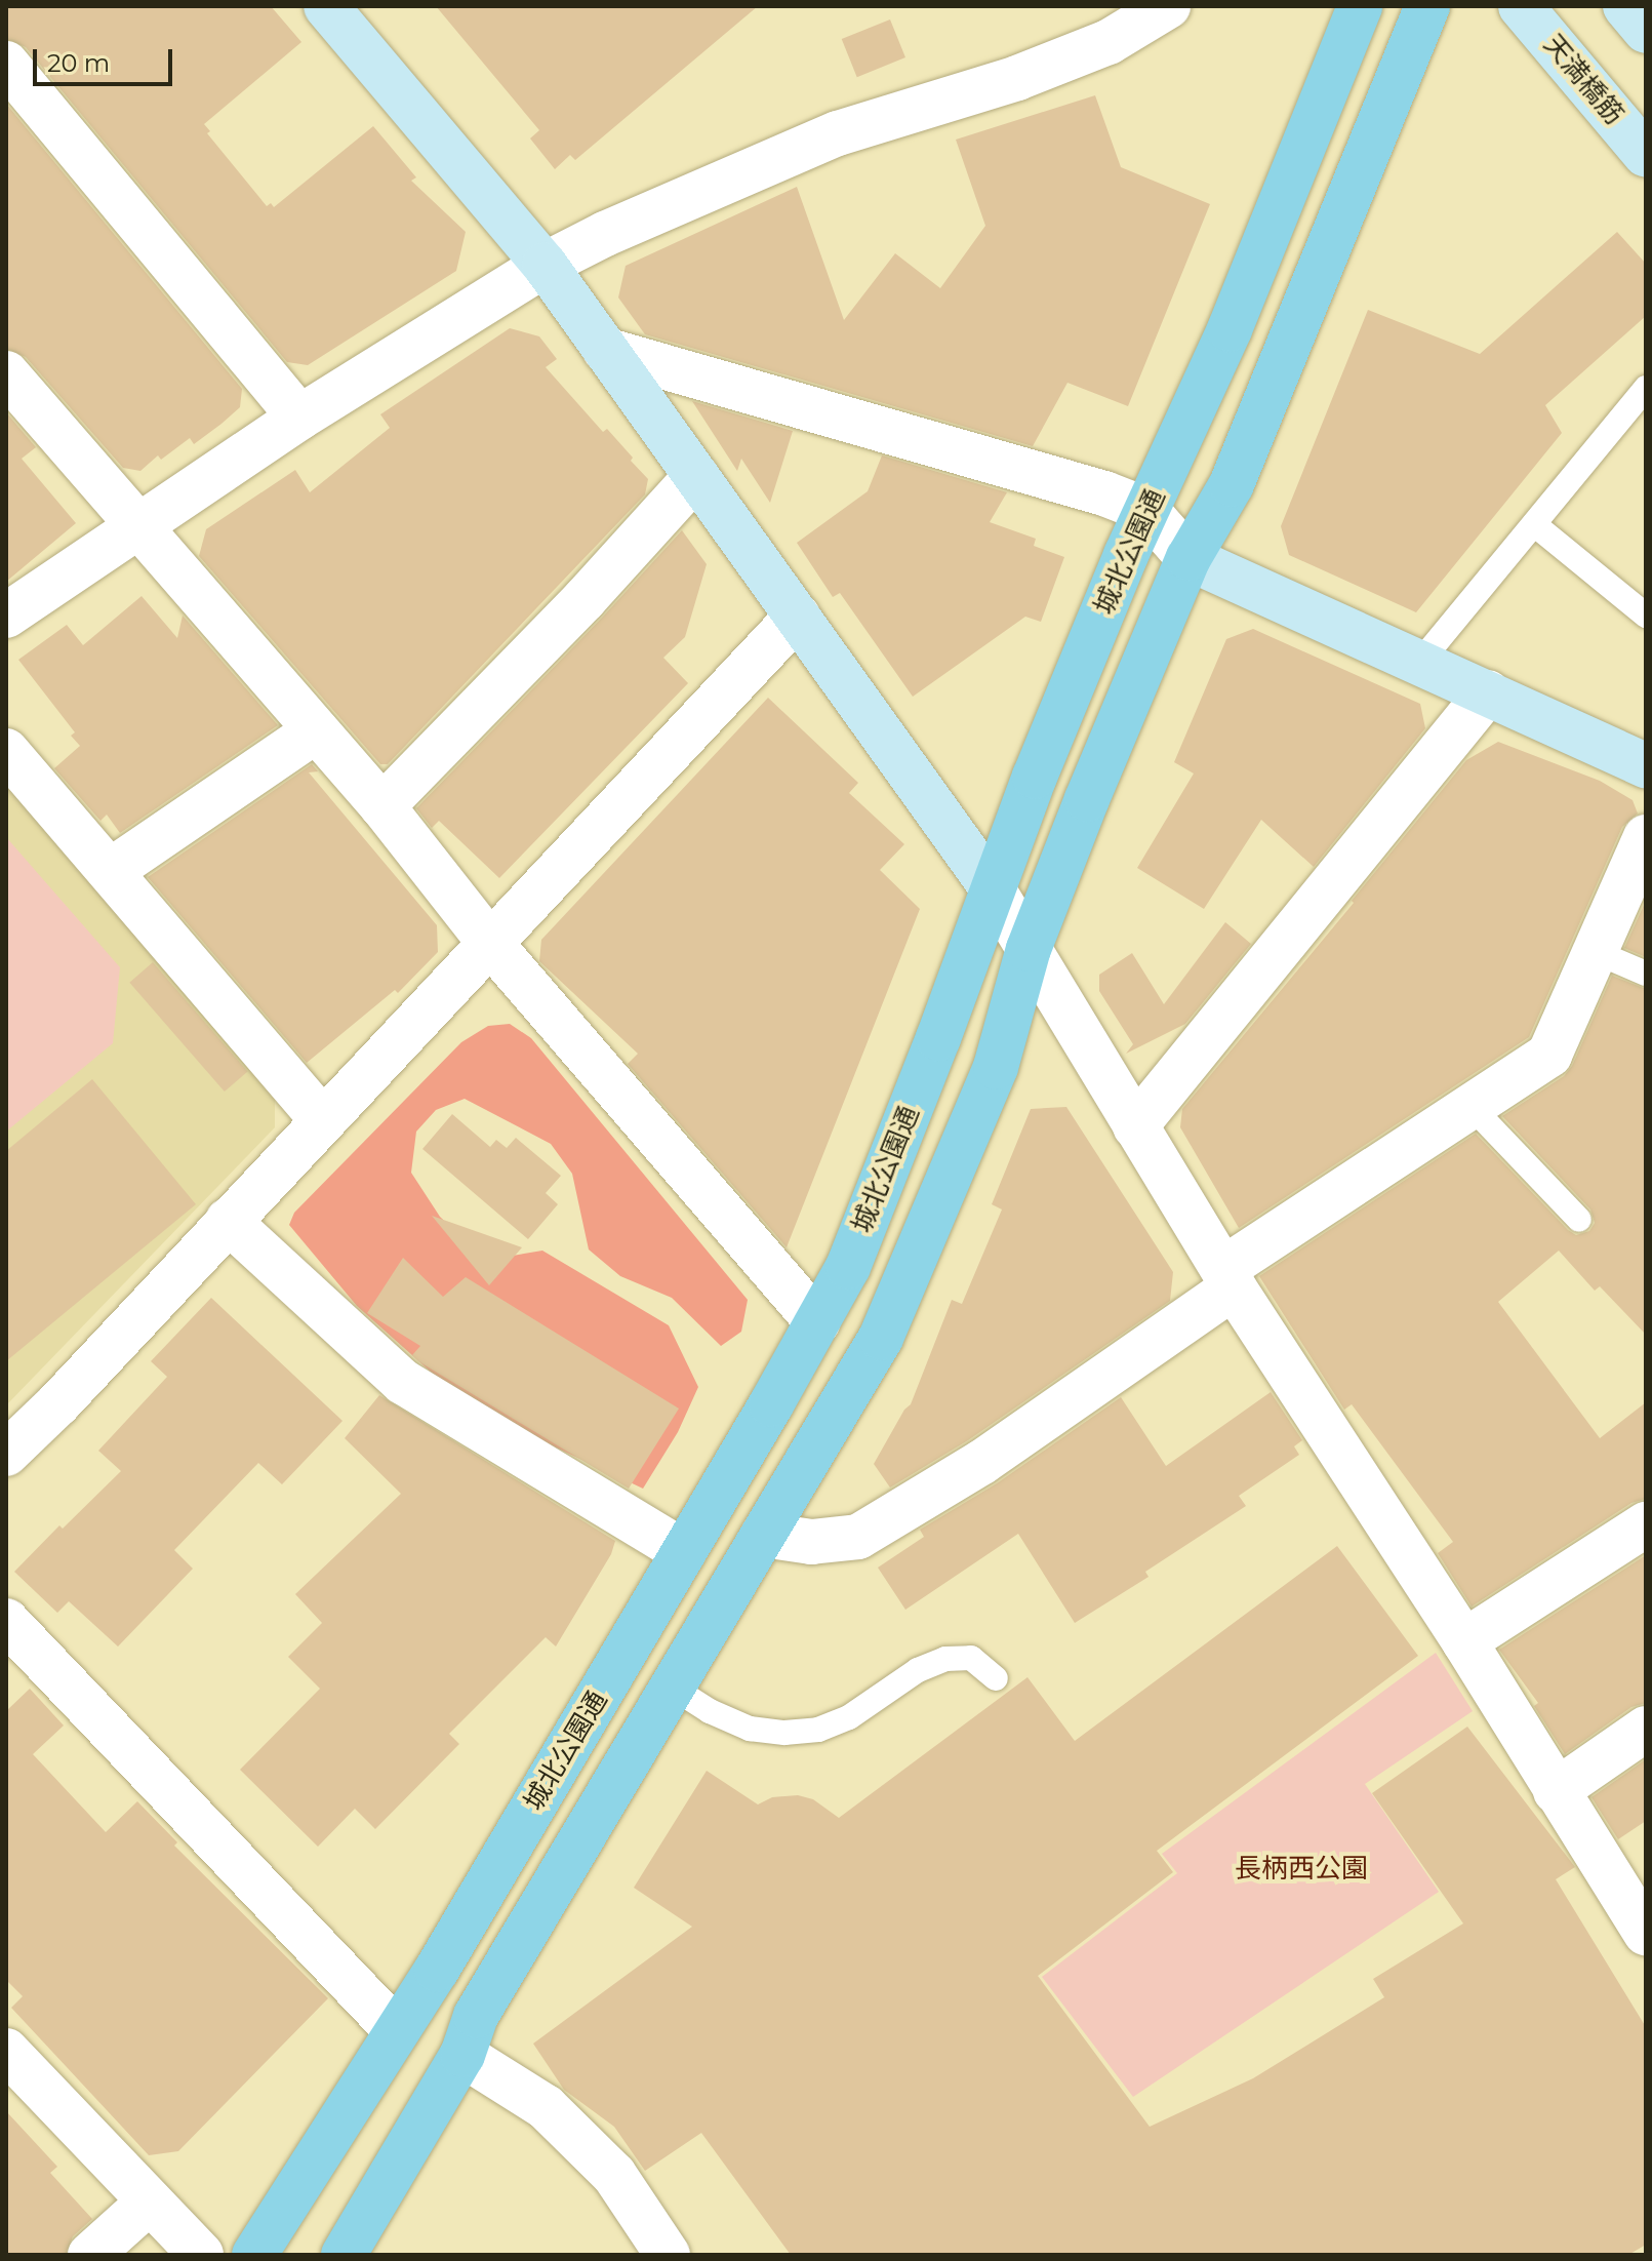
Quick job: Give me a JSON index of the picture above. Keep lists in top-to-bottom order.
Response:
{
  "streets": {
    "main road": ["城北公園通"],
    "street": ["天満橋筋"]
  },
  "parks": ["長柄西公園"],
  "scale_bar": "20 m"
}
